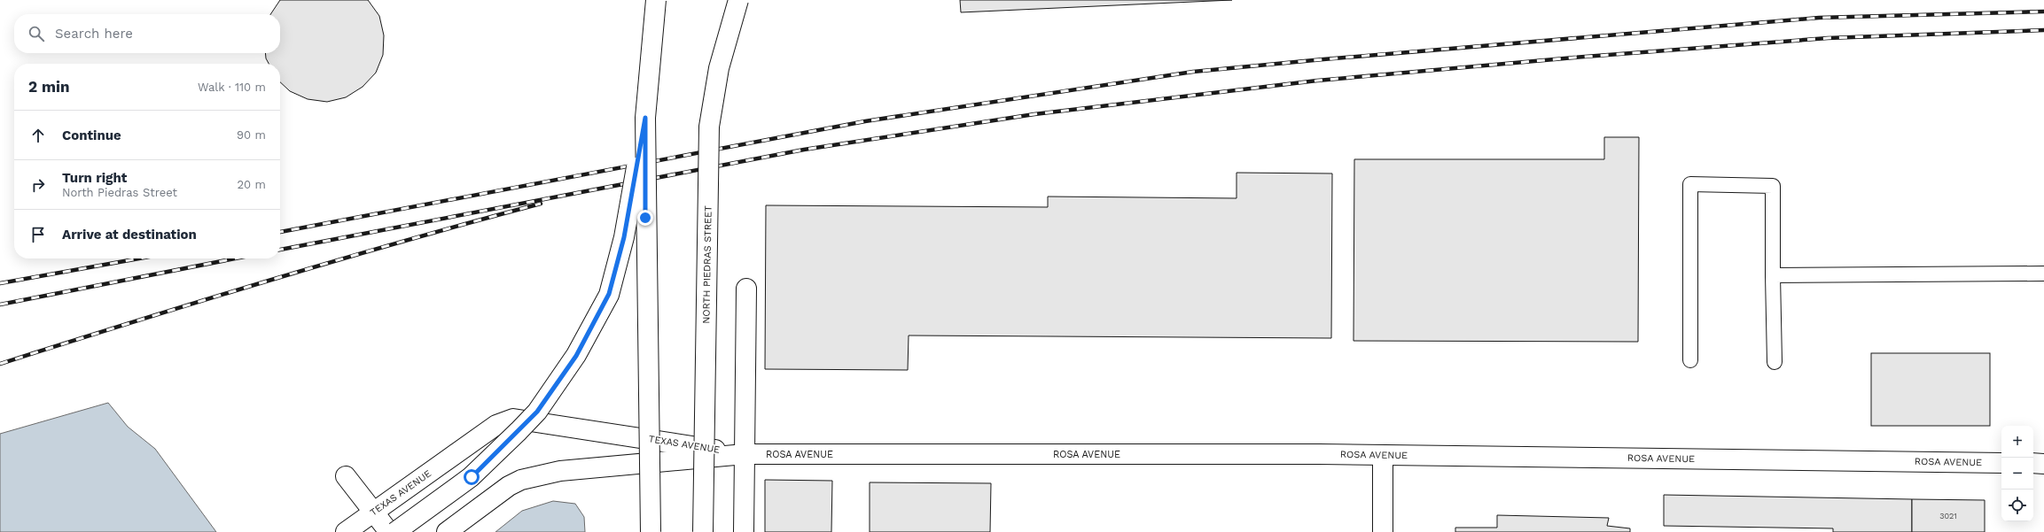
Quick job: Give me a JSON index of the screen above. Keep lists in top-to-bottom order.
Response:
{
  "streets": {
    "street": ["NORTH PIEDRAS STREET", "TEXAS AVENUE", "ROSA AVENUE"]
  },
  "crossings": [
    ["TEXAS AVENUE", "ROSA AVENUE"]
  ],
  "house_numbers": ["3021"],
  "page": {
    "search": "Search here",
    "heading": ["2 min", "Walk · 110 m"],
    "list": [
      ["Continue", "90 m"],
      ["Turn right", "North Piedras Street", "20 m"],
      "Arrive at destination"
    ],
    "map_buttons": ["+", "−"]
  }
}
